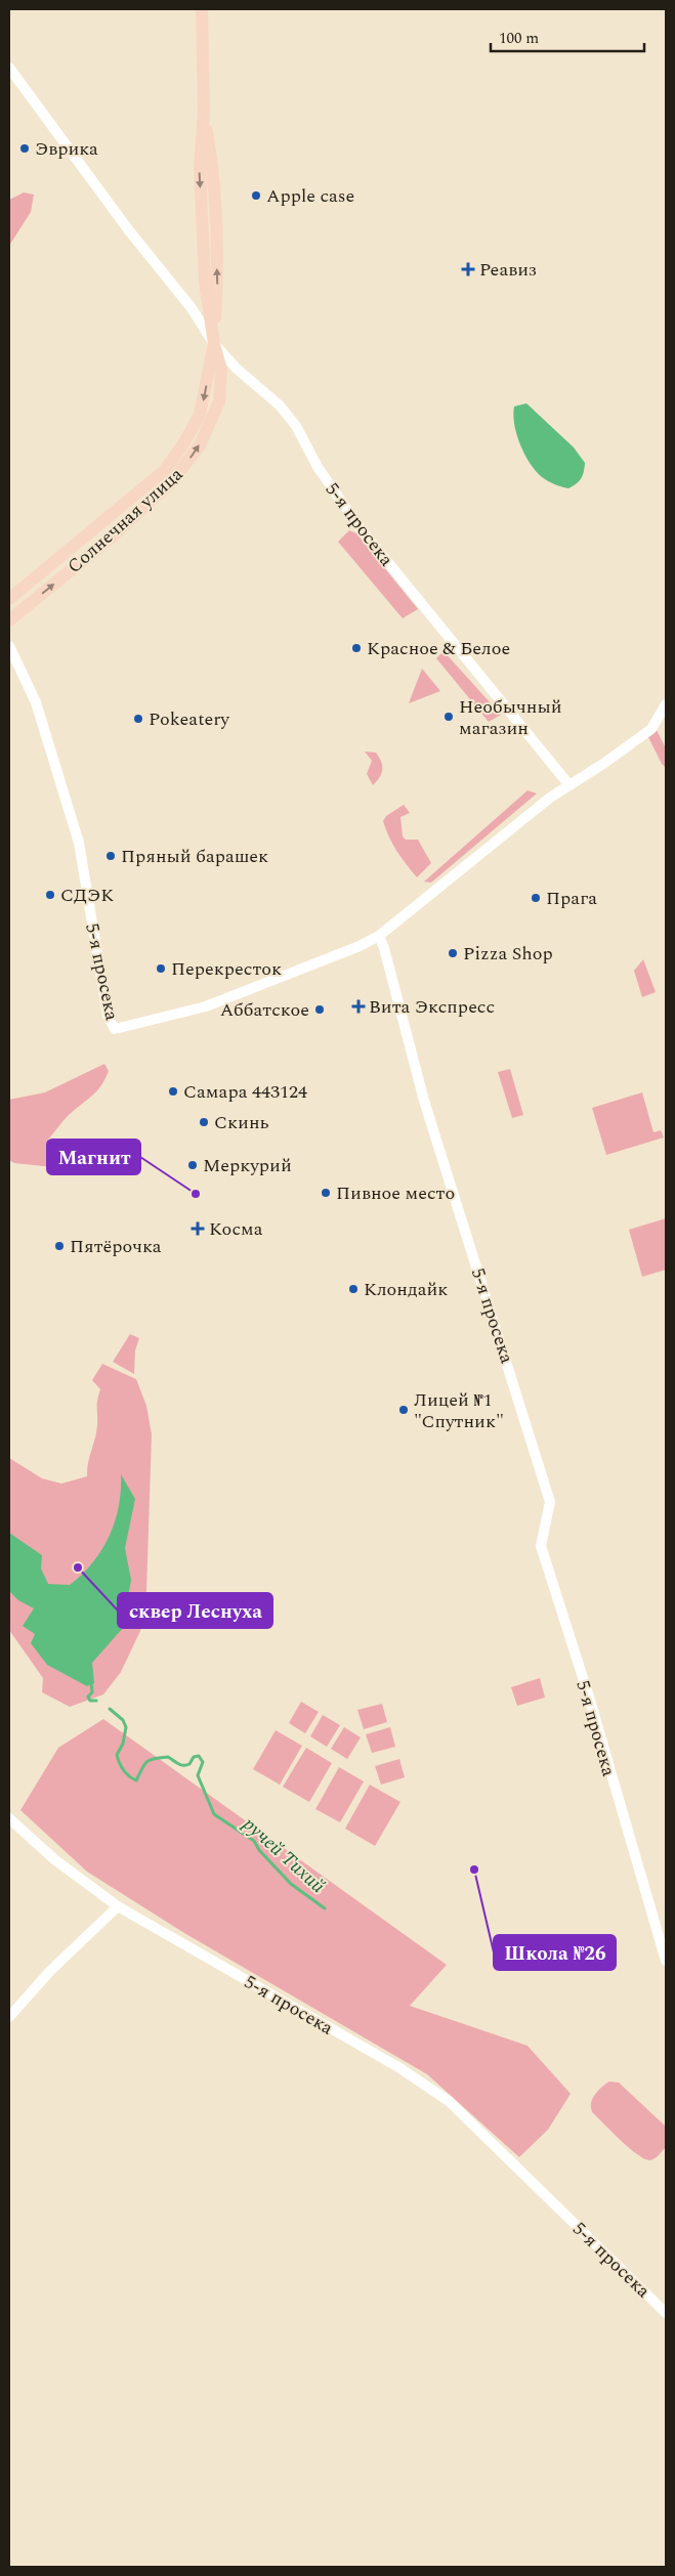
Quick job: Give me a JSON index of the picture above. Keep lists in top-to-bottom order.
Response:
{
  "streets": {
    "main road": ["Солнечная улица"],
    "street": ["5-я просека"]
  },
  "crossings": [
    ["Солнечная улица", "5-я просека"]
  ],
  "water": ["ручей Тихий"],
  "places": {
    "other": [
      "Эврика",
      "Apple case",
      "Красное & Белое",
      "Необычный магазин",
      "Pokeatery",
      "Пряный барашек",
      "СДЭК",
      "Прага",
      "Pizza Shop",
      "Перекресток",
      "Аббатское",
      "Самара 443124",
      "Скинь",
      "Меркурий",
      "Пивное место",
      "Магнит",
      "Пятёрочка",
      "Клондайк",
      "Лицей №1 \"Спутник\"",
      "сквер Леснуха",
      "Школа №26"
    ],
    "health": ["Реавиз", "Вита Экспресс", "Косма"]
  },
  "scale_bar": "100 m"
}
